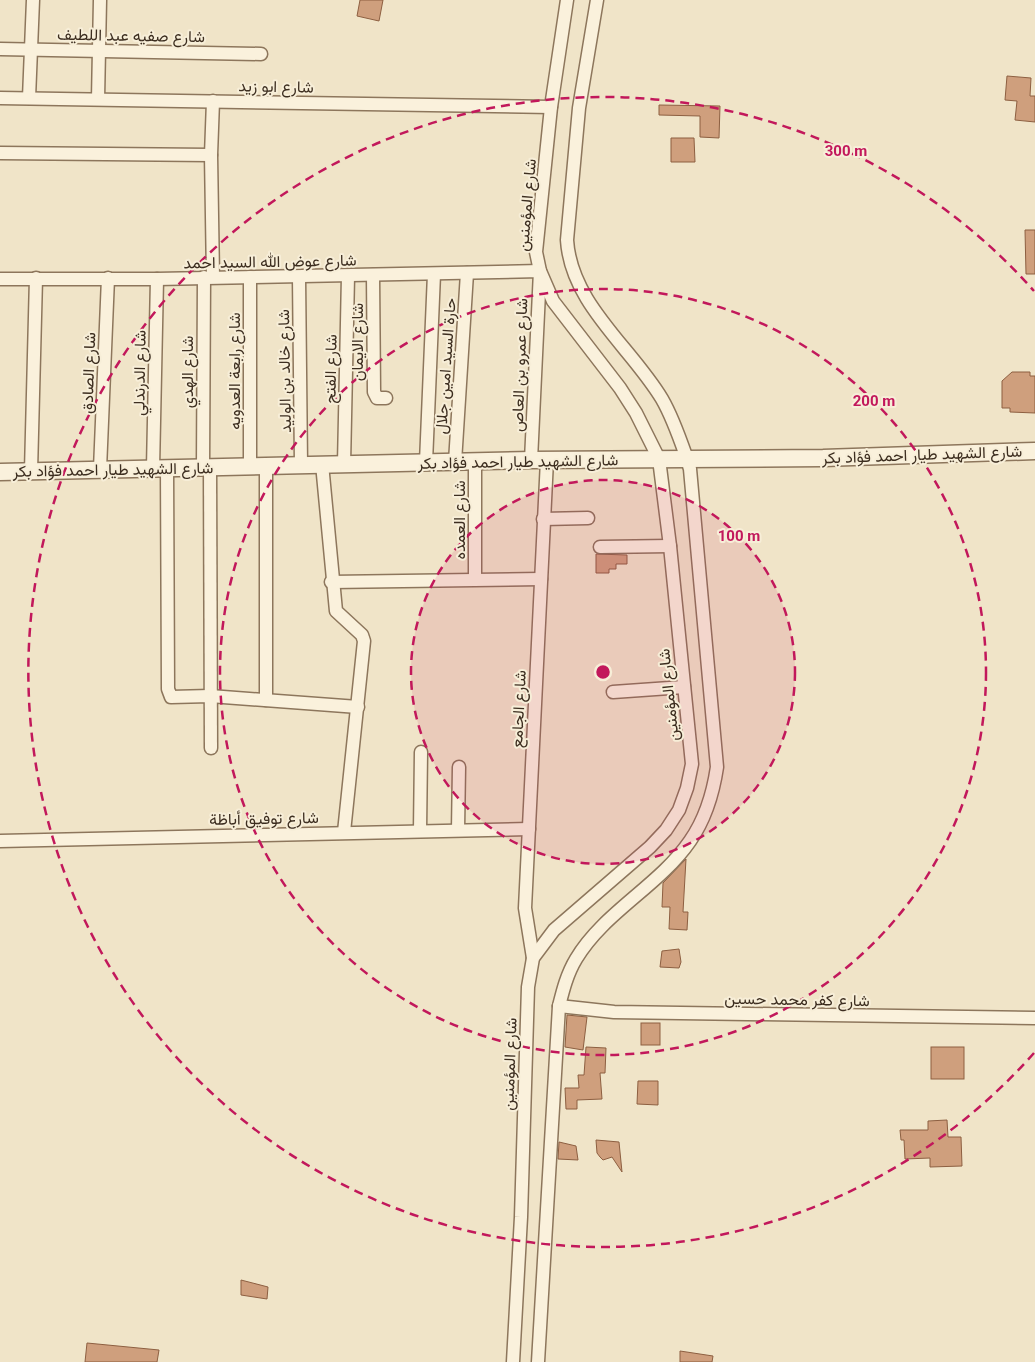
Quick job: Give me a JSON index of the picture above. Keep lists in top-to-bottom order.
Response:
{
  "streets": {
    "street": [
      "شارع صفيه عبد اللطيف",
      "شارع ابو زيد",
      "شارع المؤمنين",
      "شارع عوض الله السيد احمد",
      "شارع الايمان",
      "شارع عمرو بن العاص",
      "حارة السيد امين جلال",
      "شارع الفتح",
      "شارع رابعة العدويه",
      "شارع خالد بن الوليد",
      "شارع الهدي",
      "شارع الصادق",
      "شارع الدرندلي",
      "شارع الشهيد طيار احمد فؤاد بكر",
      "شارع العمده",
      "شارع الجامع",
      "شارع توفيق أباظة",
      "شارع كفر محمد حسين"
    ]
  },
  "crossings": [
    ["شارع ابو زيد", "شارع المؤمنين"],
    ["شارع ابو زيد", "شارع الهدي"],
    ["شارع المؤمنين", "شارع عوض الله السيد احمد"],
    ["شارع المؤمنين", "شارع عمرو بن العاص"],
    ["شارع المؤمنين", "شارع الشهيد طيار احمد فؤاد بكر"],
    ["شارع المؤمنين", "شارع الجامع"],
    ["شارع عوض الله السيد احمد", "شارع الايمان"],
    ["شارع عوض الله السيد احمد", "شارع عمرو بن العاص"],
    ["شارع عوض الله السيد احمد", "حارة السيد امين جلال"],
    ["شارع عوض الله السيد احمد", "شارع الفتح"],
    ["شارع عوض الله السيد احمد", "شارع رابعة العدويه"],
    ["شارع عوض الله السيد احمد", "شارع خالد بن الوليد"],
    ["شارع عوض الله السيد احمد", "شارع الهدي"],
    ["شارع عوض الله السيد احمد", "شارع الصادق"],
    ["شارع عوض الله السيد احمد", "شارع الدرندلي"],
    ["شارع عمرو بن العاص", "شارع الشهيد طيار احمد فؤاد بكر"],
    ["شارع عمرو بن العاص", "شارع الجامع"],
    ["حارة السيد امين جلال", "شارع الشهيد طيار احمد فؤاد بكر"],
    ["شارع الفتح", "شارع الشهيد طيار احمد فؤاد بكر"],
    ["شارع رابعة العدويه", "شارع الشهيد طيار احمد فؤاد بكر"],
    ["شارع خالد بن الوليد", "شارع الشهيد طيار احمد فؤاد بكر"],
    ["شارع الهدي", "شارع الدرندلي"],
    ["شارع الهدي", "شارع الشهيد طيار احمد فؤاد بكر"],
    ["شارع الصادق", "شارع الشهيد طيار احمد فؤاد بكر"],
    ["شارع الدرندلي", "شارع الشهيد طيار احمد فؤاد بكر"],
    ["شارع الشهيد طيار احمد فؤاد بكر", "شارع العمده"],
    ["شارع الشهيد طيار احمد فؤاد بكر", "شارع الجامع"],
    ["شارع الجامع", "شارع توفيق أباظة"]
  ],
  "rings": ["300 m", "200 m", "100 m"]
}
